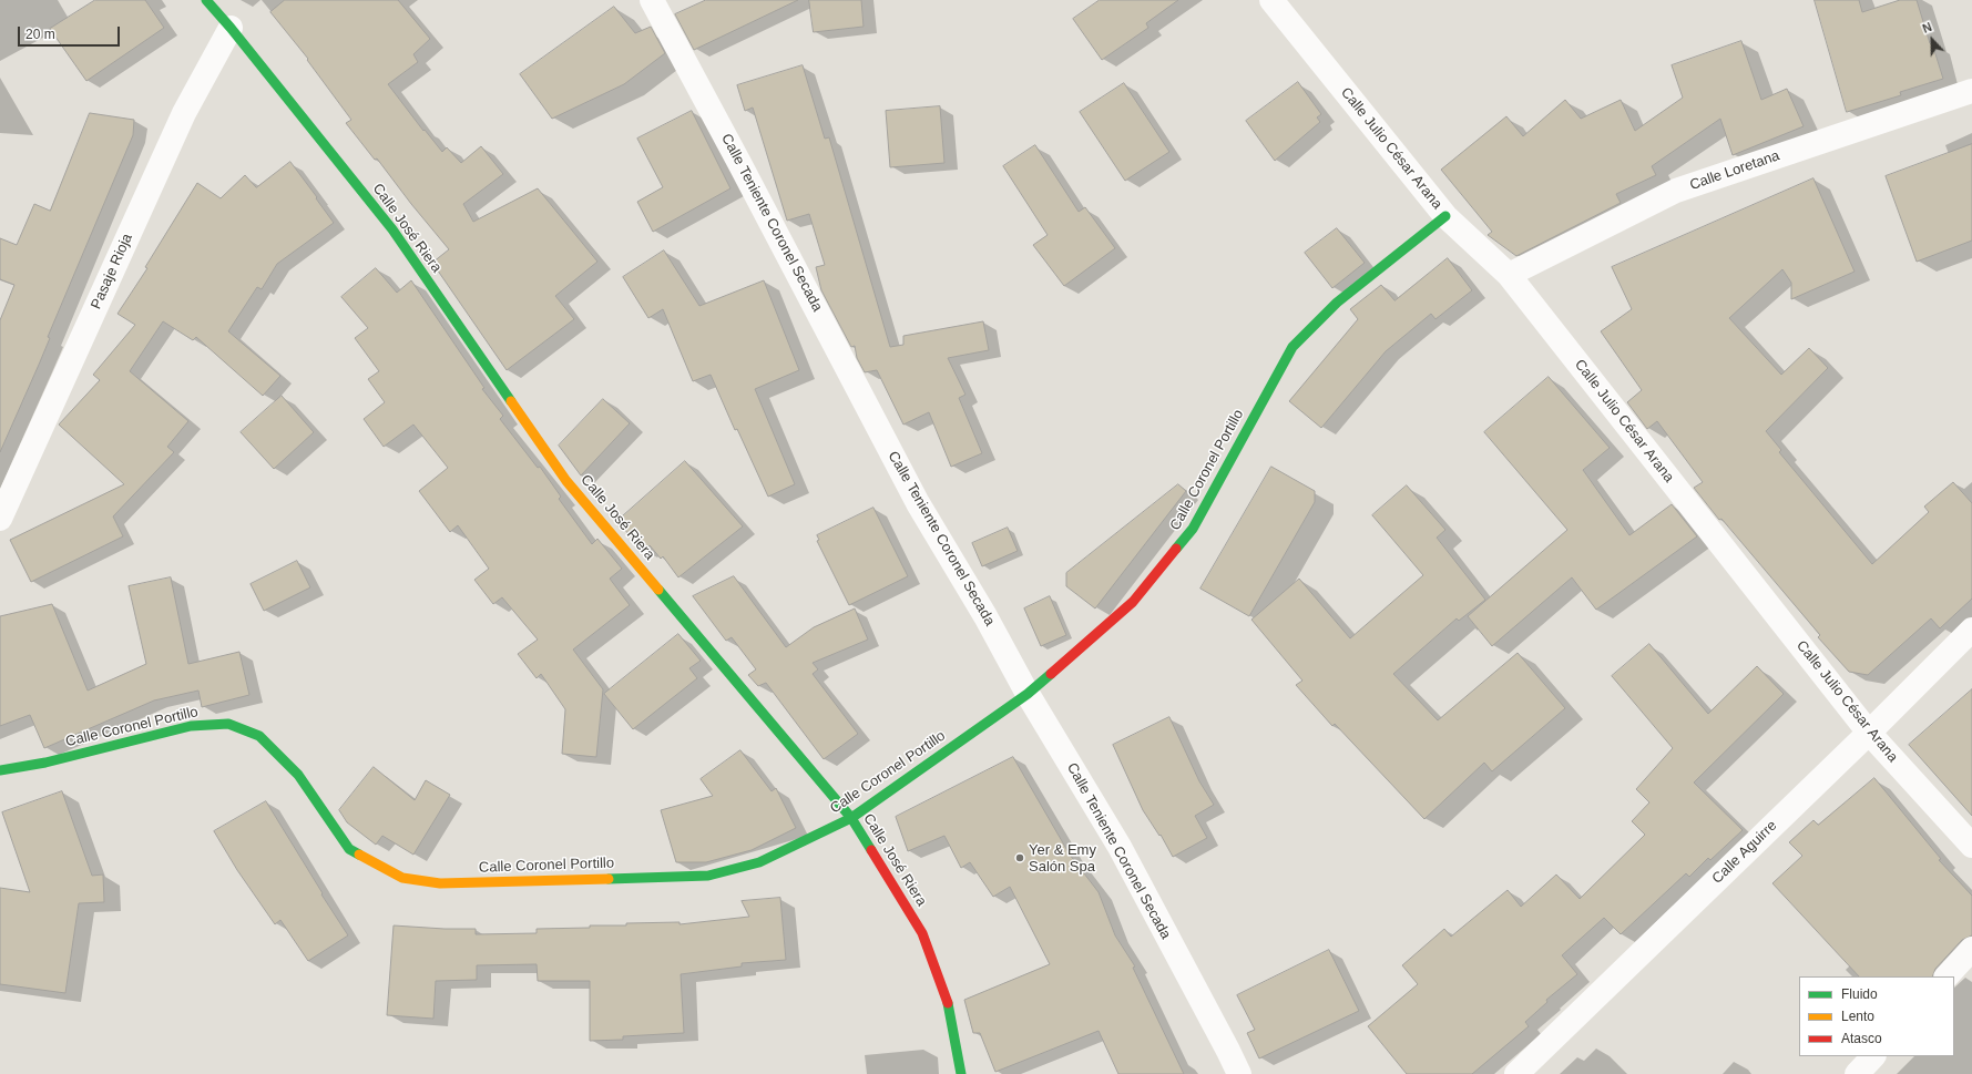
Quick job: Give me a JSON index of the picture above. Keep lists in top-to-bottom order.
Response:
{
  "streets": {
    "street": [
      "Calle Julio César Arana",
      "Calle Loretana",
      "Calle Teniente Coronel Secada",
      "Calle José Riera",
      "Pasaje Rioja",
      "Calle Coronel Portillo",
      "Calle Aguirre"
    ]
  },
  "crossings": [
    ["Calle Julio César Arana", "Calle Loretana"],
    ["Calle Julio César Arana", "Calle Coronel Portillo"],
    ["Calle Julio César Arana", "Calle Aguirre"],
    ["Calle Teniente Coronel Secada", "Calle Coronel Portillo"],
    ["Calle José Riera", "Pasaje Rioja"],
    ["Calle José Riera", "Calle Coronel Portillo"]
  ],
  "places": ["Yer & Emy Salón Spa"],
  "legend": ["Fluido", "Lento", "Atasco"],
  "scale_bar": "20 m",
  "north": "top"
}
